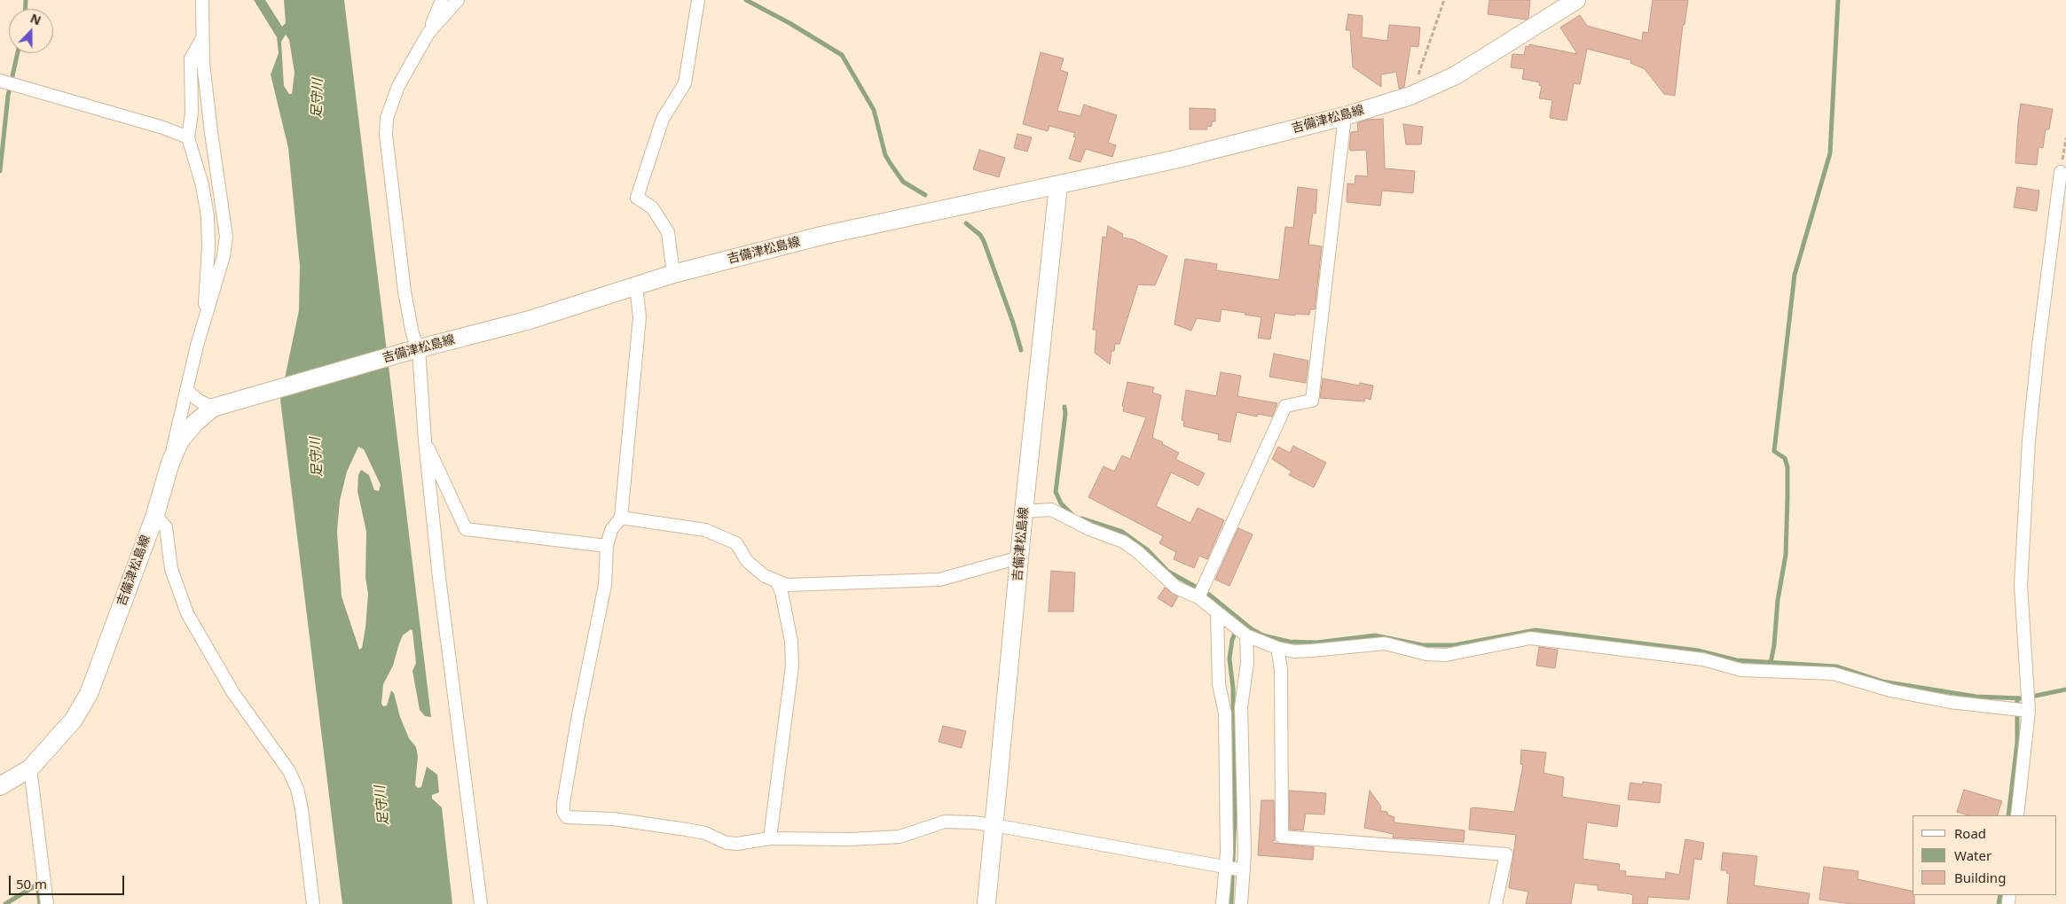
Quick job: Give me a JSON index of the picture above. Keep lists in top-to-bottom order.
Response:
{
  "streets": {
    "main road": ["吉備津松島線"]
  },
  "water": ["足守川"],
  "legend": ["Road", "Water", "Building"],
  "scale_bar": "50 m",
  "north": "top"
}
